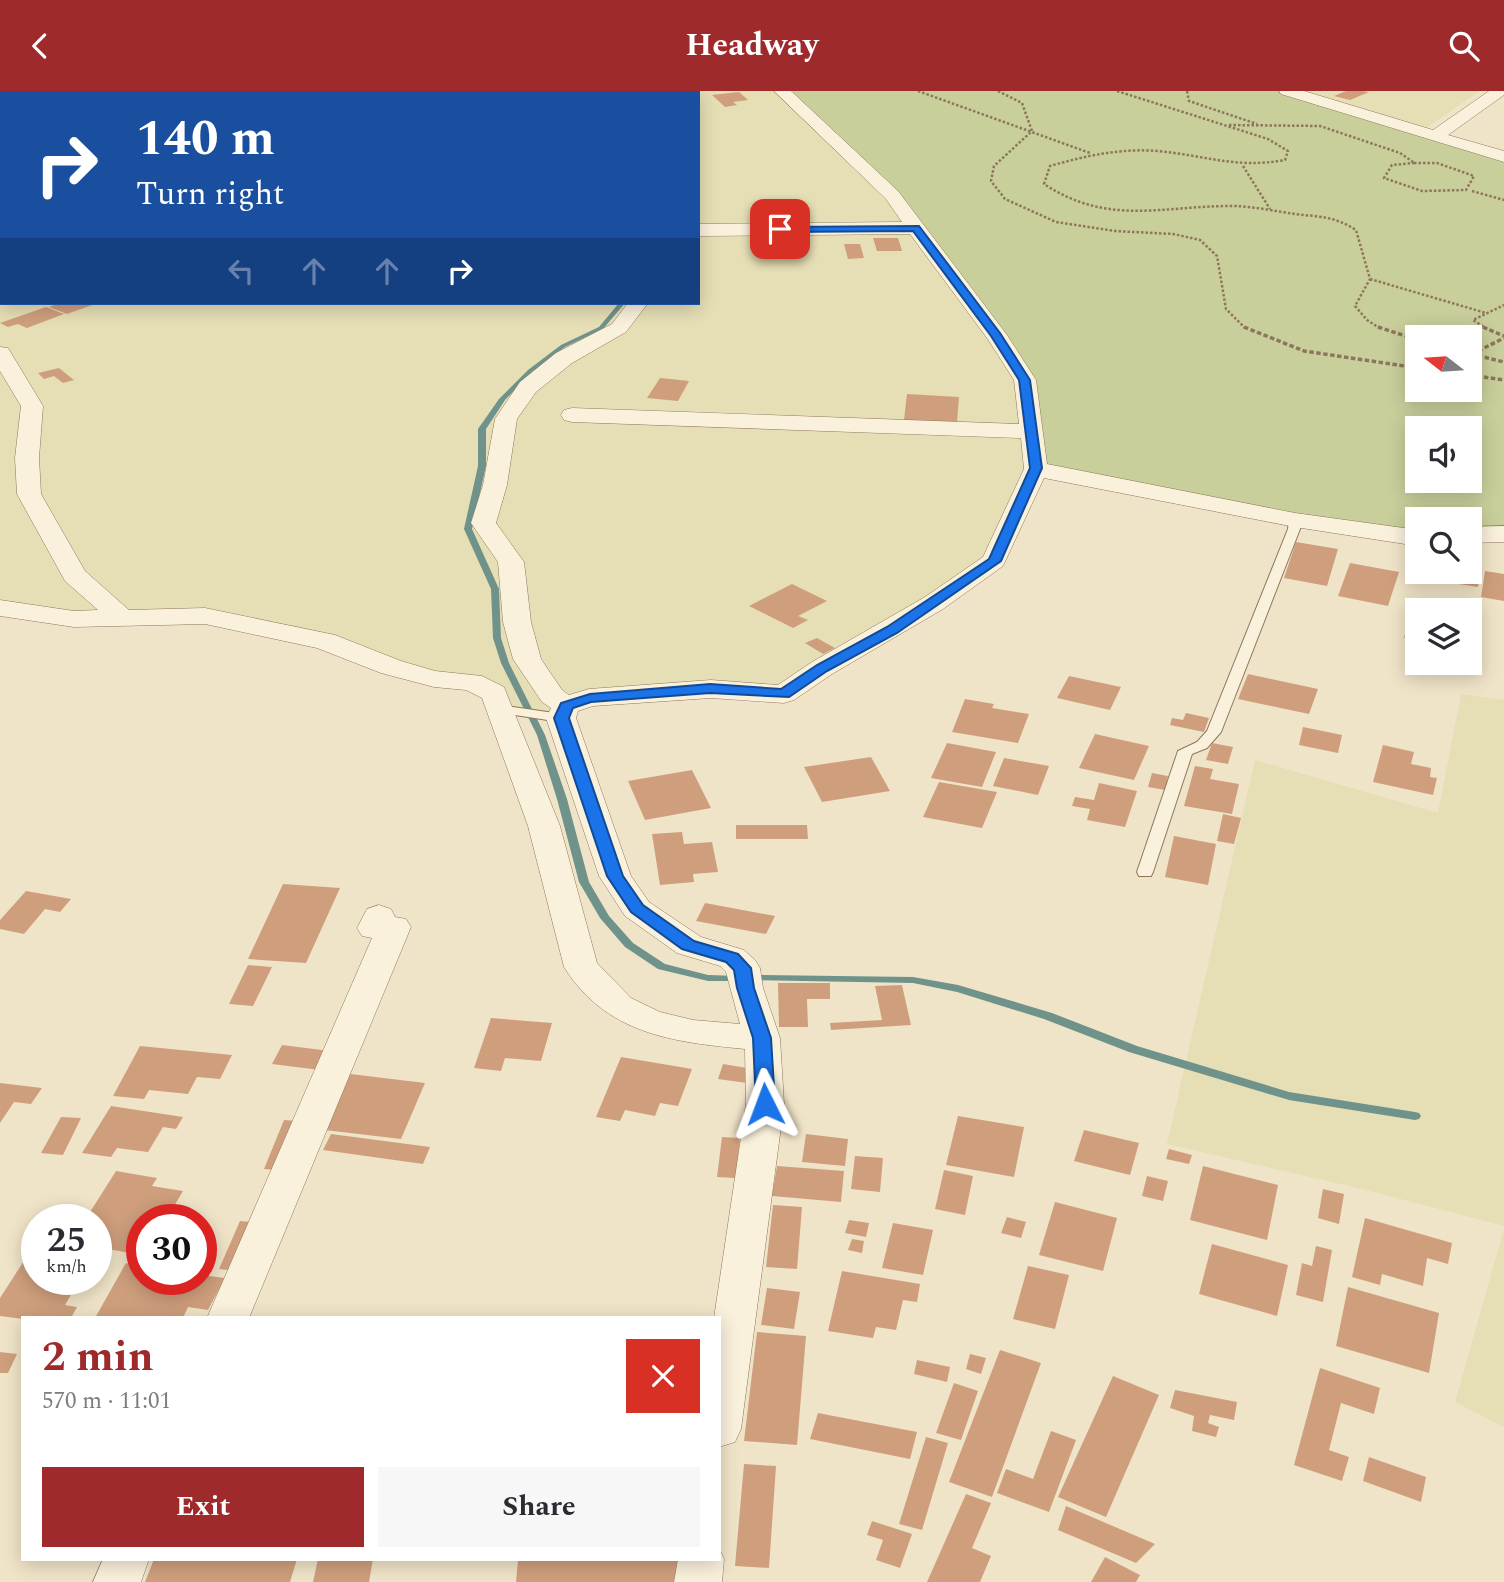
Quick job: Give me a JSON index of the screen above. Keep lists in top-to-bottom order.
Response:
{
  "north": "left",
  "page": {
    "header": "Headway",
    "turn": ["140 m", "Turn right"],
    "speed": "25 km/h",
    "limit": "30",
    "heading": ["2 min", "570 m · 11:01"],
    "buttons": ["Exit", "Share"]
  }
}
